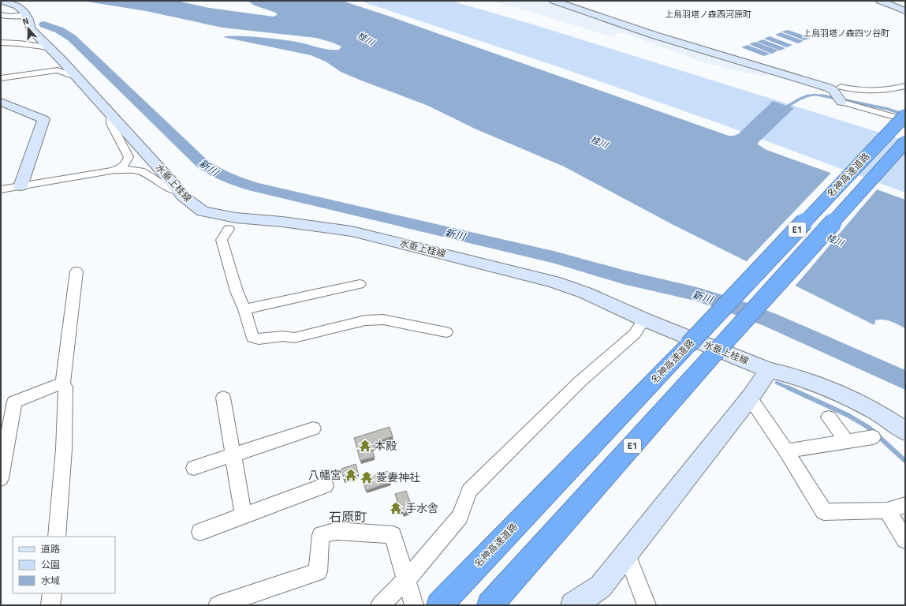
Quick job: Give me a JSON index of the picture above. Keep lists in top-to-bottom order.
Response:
{
  "streets": {
    "highway": ["名神高速道路", "E1"],
    "street": ["水垂上桂線"]
  },
  "districts": ["上鳥羽塔ノ森西河原町", "上鳥羽塔ノ森四ツ谷町", "石原町"],
  "water": ["桂川", "新川"],
  "places": {
    "temple": [
      "本殿",
      "八幡宮",
      "菱妻神社",
      "手水舎"
    ]
  },
  "legend": ["道路", "公園", "水域"],
  "north": "top"
}
